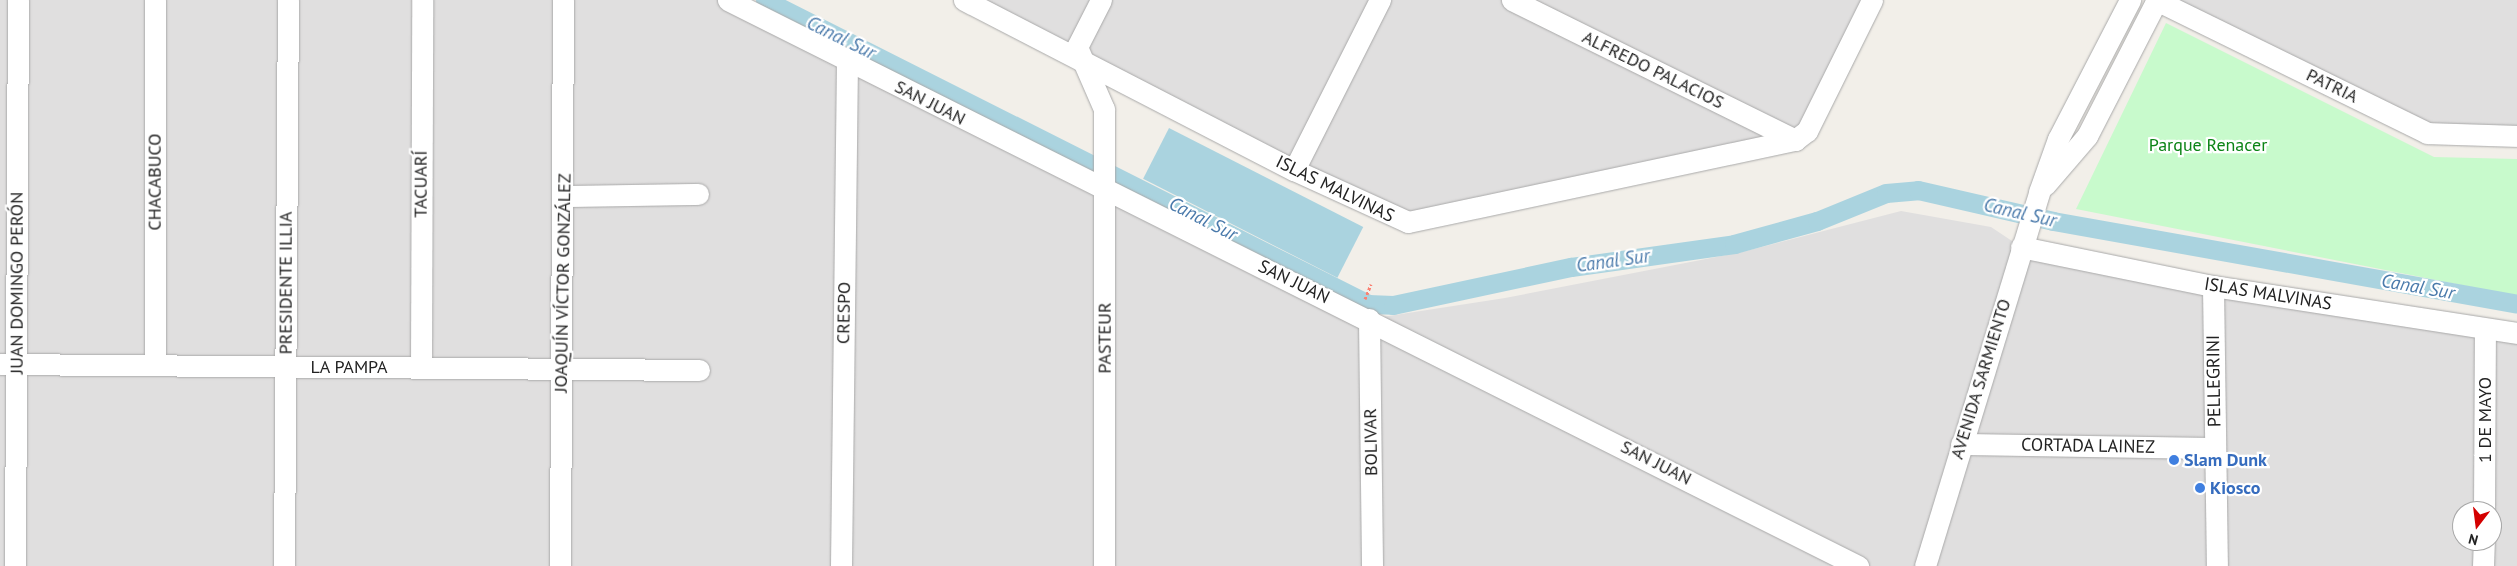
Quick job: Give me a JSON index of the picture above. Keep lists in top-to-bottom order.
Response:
{
  "streets": {
    "street": [
      "ALFREDO PALACIOS",
      "PATRIA",
      "SAN JUAN",
      "CHACABUCO",
      "TACUARÍ",
      "ISLAS MALVINAS",
      "JUAN DOMINGO PERÓN",
      "PRESIDENTE ILLIA",
      "JOAQUÍN VÍCTOR GONZÁLEZ",
      "CRESPO",
      "PASTEUR",
      "LA PAMPA",
      "AVENIDA SARMIENTO",
      "PELLEGRINI",
      "1 DE MAYO",
      "BOLIVAR",
      "CORTADA LAINEZ"
    ]
  },
  "crossings": [
    ["ALFREDO PALACIOS", "ISLAS MALVINAS"],
    ["PATRIA", "AVENIDA SARMIENTO"],
    ["SAN JUAN", "CRESPO"],
    ["SAN JUAN", "PASTEUR"],
    ["SAN JUAN", "BOLIVAR"],
    ["CHACABUCO", "LA PAMPA"],
    ["TACUARÍ", "LA PAMPA"],
    ["ISLAS MALVINAS", "PASTEUR"],
    ["ISLAS MALVINAS", "AVENIDA SARMIENTO"],
    ["ISLAS MALVINAS", "PELLEGRINI"],
    ["ISLAS MALVINAS", "1 DE MAYO"],
    ["JUAN DOMINGO PERÓN", "LA PAMPA"],
    ["PRESIDENTE ILLIA", "LA PAMPA"],
    ["JOAQUÍN VÍCTOR GONZÁLEZ", "LA PAMPA"],
    ["AVENIDA SARMIENTO", "CORTADA LAINEZ"],
    ["PELLEGRINI", "CORTADA LAINEZ"]
  ],
  "water": ["Canal Sur"],
  "parks": ["Parque Renacer"],
  "places": ["Slam Dunk", "Kiosco"],
  "north": "bottom"
}
